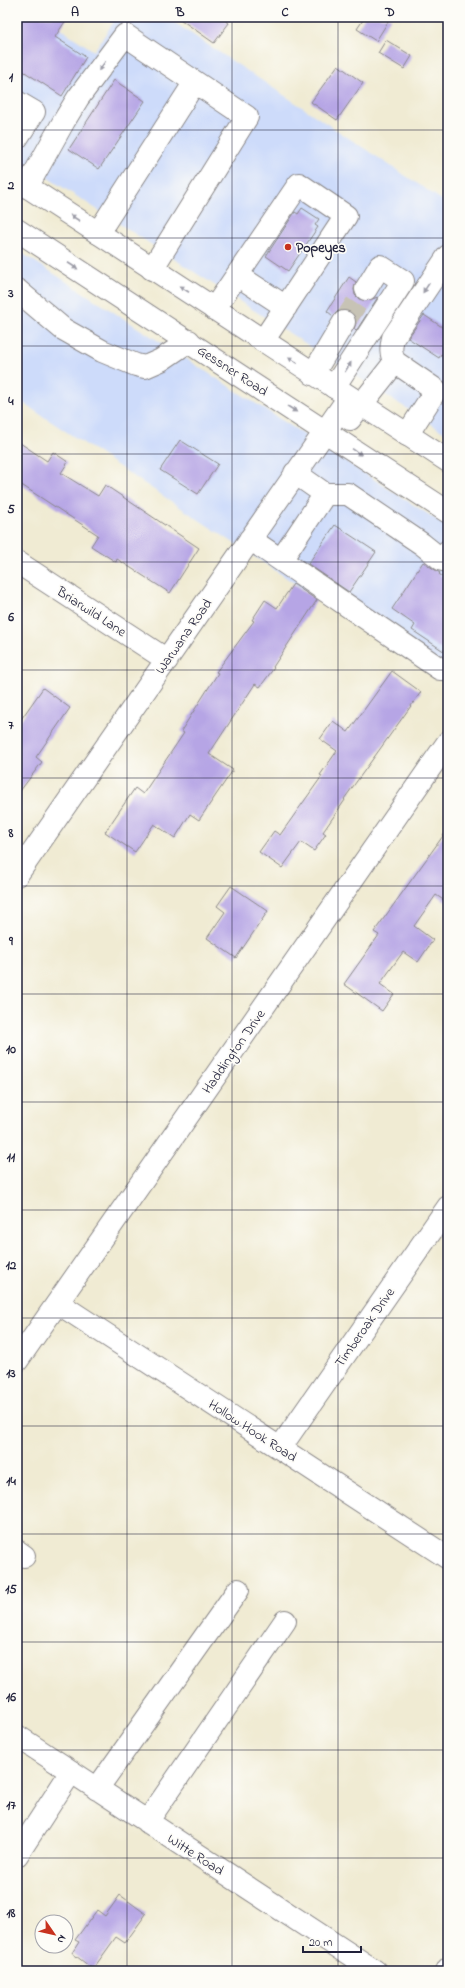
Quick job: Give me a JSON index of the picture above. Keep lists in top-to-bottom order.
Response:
{
  "streets": {
    "street": [
      "Gessner Road",
      "Briarwild Lane",
      "Warwana Road",
      "Haddington Drive",
      "Timberoak Drive",
      "Hollow Hook Road",
      "Witte Road"
    ]
  },
  "crossings": [
    ["Gessner Road", "Warwana Road"],
    ["Briarwild Lane", "Warwana Road"],
    ["Haddington Drive", "Hollow Hook Road"],
    ["Timberoak Drive", "Hollow Hook Road"]
  ],
  "places": ["Popeyes"],
  "scale_bar": "20 m",
  "north": "bottom right",
  "grid": {
    "columns": [
      "A",
      "B",
      "C",
      "D"
    ],
    "rows": [
      "1",
      "2",
      "3",
      "4",
      "5",
      "6",
      "7",
      "8",
      "9",
      "10",
      "11",
      "12",
      "13",
      "14",
      "15",
      "16",
      "17",
      "18"
    ]
  }
}
